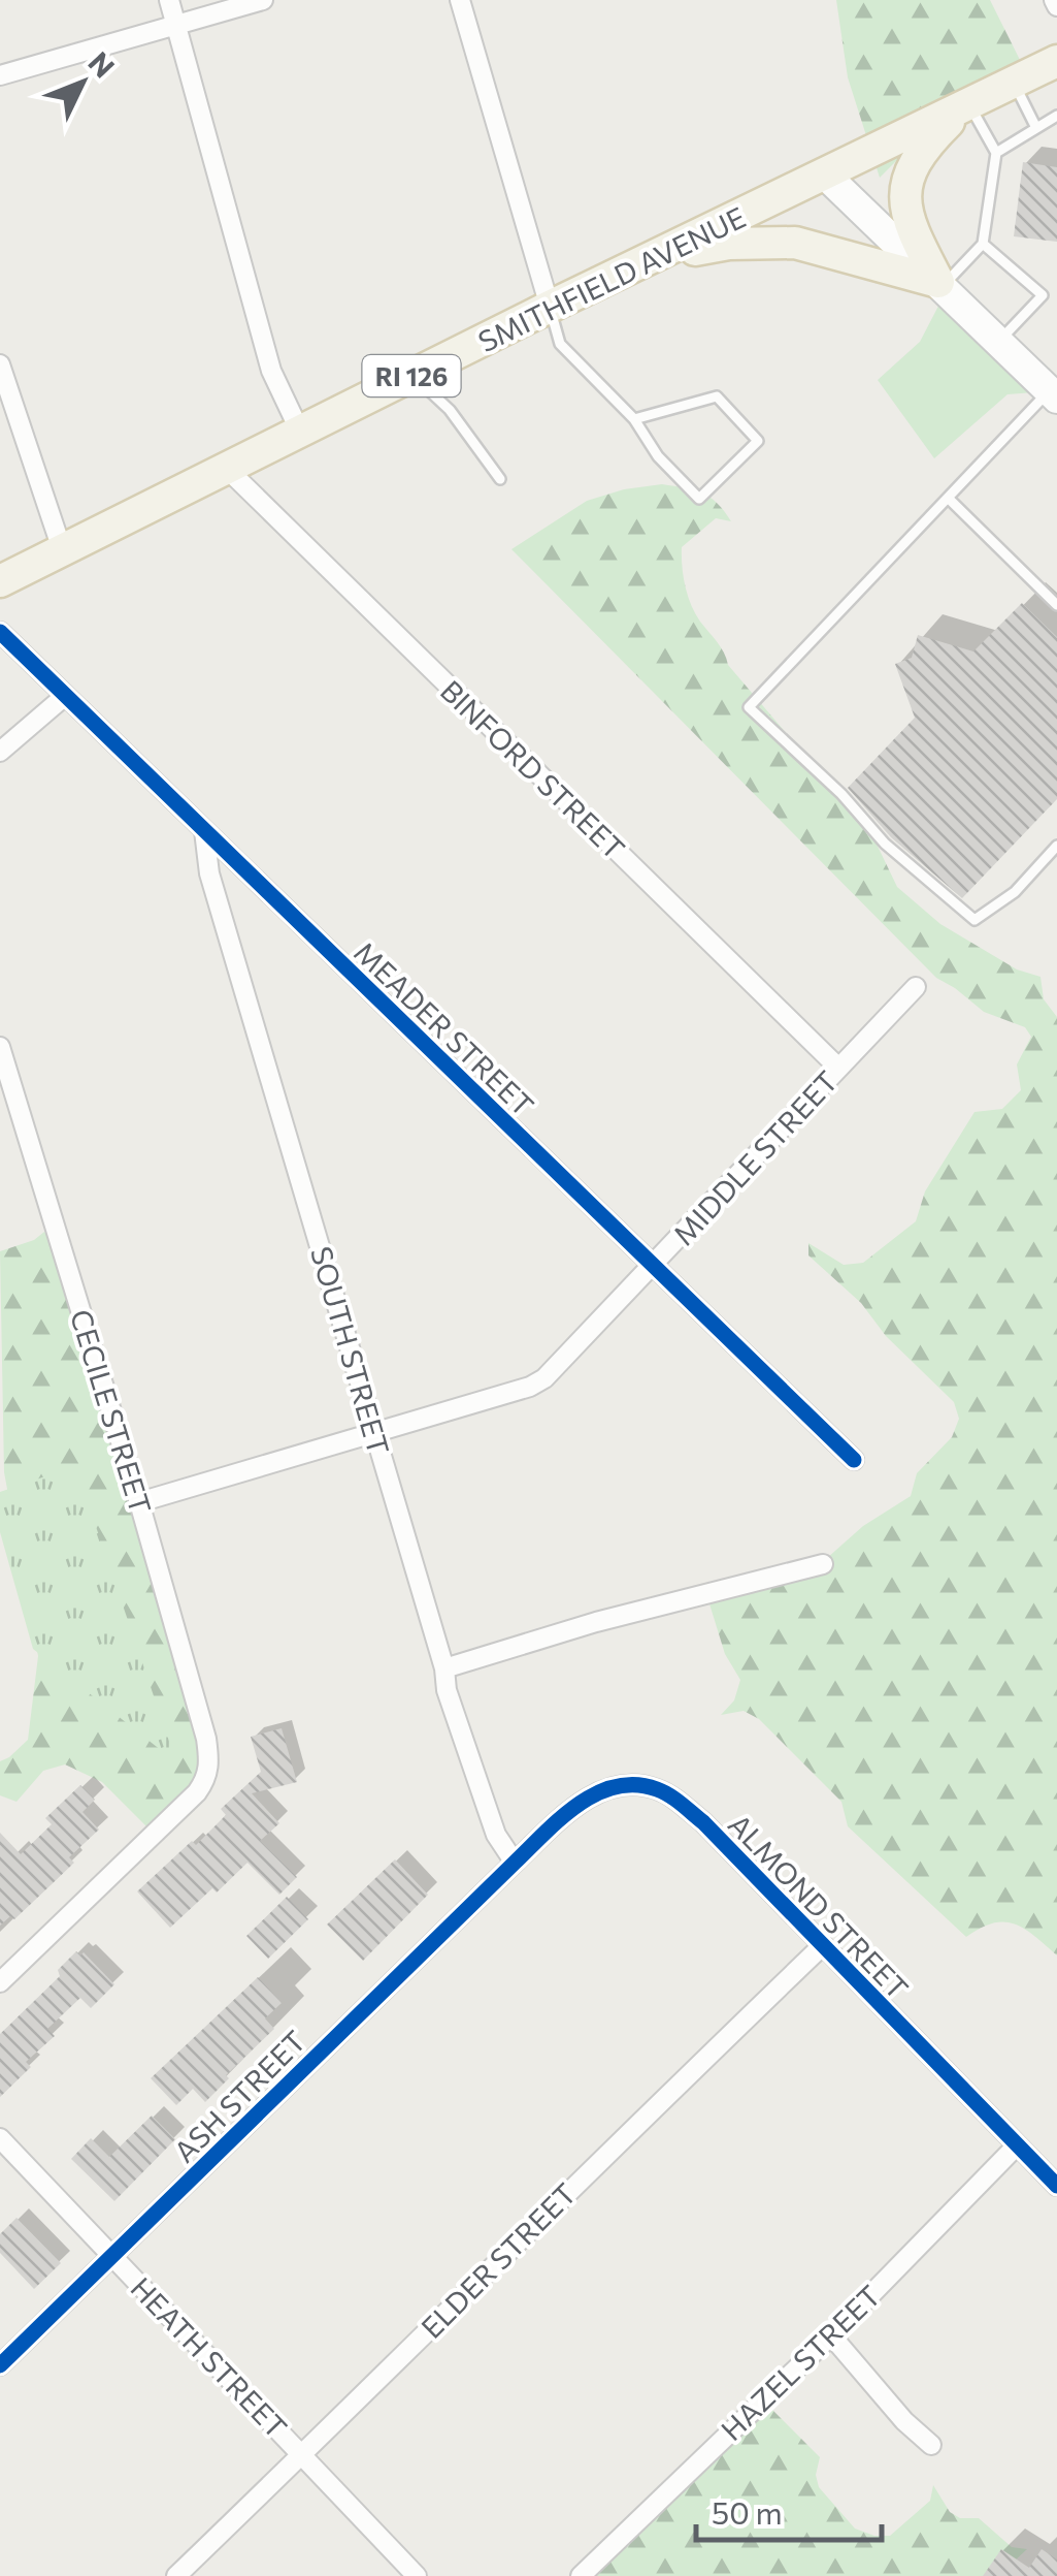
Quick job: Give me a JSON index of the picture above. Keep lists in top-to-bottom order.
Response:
{
  "streets": {
    "main road": ["SMITHFIELD AVENUE", "RI 126"],
    "street": [
      "BINFORD STREET",
      "MEADER STREET",
      "MIDDLE STREET",
      "SOUTH STREET",
      "CECILE STREET",
      "ALMOND STREET",
      "ASH STREET",
      "ELDER STREET",
      "HEATH STREET",
      "HAZEL STREET"
    ]
  },
  "crossings": [
    ["SMITHFIELD AVENUE", "BINFORD STREET"],
    ["BINFORD STREET", "MIDDLE STREET"],
    ["MEADER STREET", "MIDDLE STREET"],
    ["MEADER STREET", "SOUTH STREET"],
    ["MIDDLE STREET", "SOUTH STREET"],
    ["MIDDLE STREET", "CECILE STREET"],
    ["SOUTH STREET", "ALMOND STREET"],
    ["SOUTH STREET", "ASH STREET"],
    ["ALMOND STREET", "ASH STREET"],
    ["ALMOND STREET", "ELDER STREET"],
    ["ALMOND STREET", "HAZEL STREET"],
    ["ASH STREET", "HEATH STREET"],
    ["ELDER STREET", "HEATH STREET"]
  ],
  "scale_bar": "50 m",
  "north": "top right"
}
